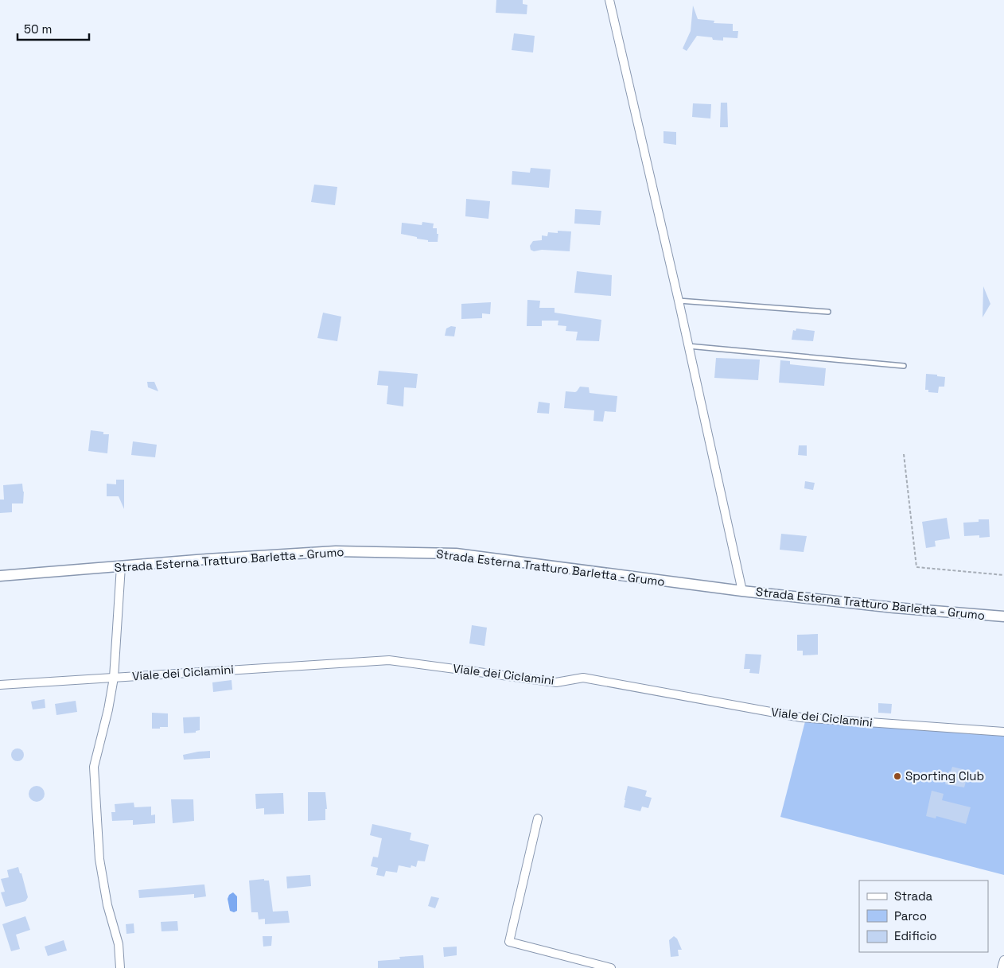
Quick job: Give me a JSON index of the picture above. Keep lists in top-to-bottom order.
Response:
{
  "streets": {
    "street": ["Strada Esterna Tratturo Barletta - Grumo", "Viale dei Ciclamini"]
  },
  "places": ["Sporting Club"],
  "legend": ["Strada", "Parco", "Edificio"],
  "scale_bar": "50 m"
}
